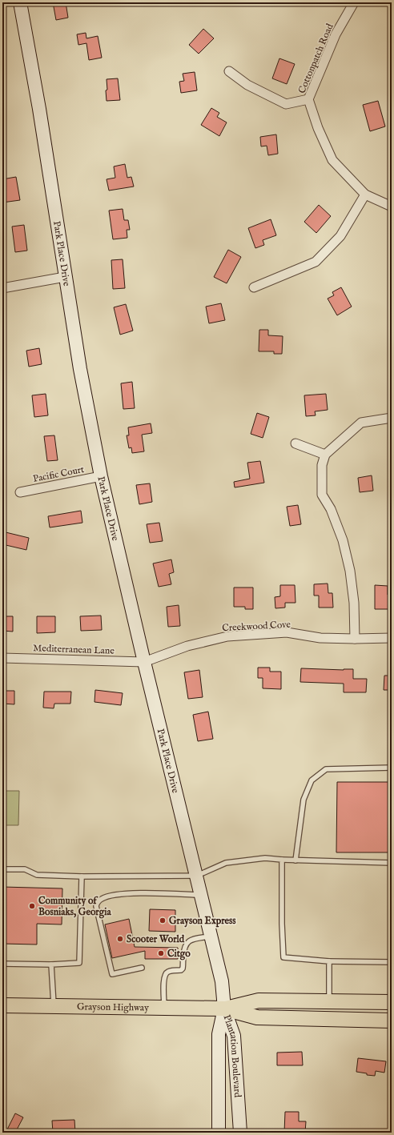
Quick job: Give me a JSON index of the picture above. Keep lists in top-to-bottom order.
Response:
{
  "streets": {
    "main road": ["Grayson Highway"],
    "street": [
      "Cottonpatch Road",
      "Park Place Drive",
      "Pacific Court",
      "Creekwood Cove",
      "Mediterranean Lane",
      "Plantation Boulevard"
    ]
  },
  "crossings": [
    ["Park Place Drive", "Pacific Court"],
    ["Park Place Drive", "Creekwood Cove"],
    ["Park Place Drive", "Mediterranean Lane"],
    ["Park Place Drive", "Grayson Highway"],
    ["Park Place Drive", "Plantation Boulevard"],
    ["Creekwood Cove", "Mediterranean Lane"],
    ["Grayson Highway", "Plantation Boulevard"]
  ],
  "places": [
    "Community of Bosniaks, Georgia",
    "Grayson Express",
    "Scooter World",
    "Citgo"
  ]
}
